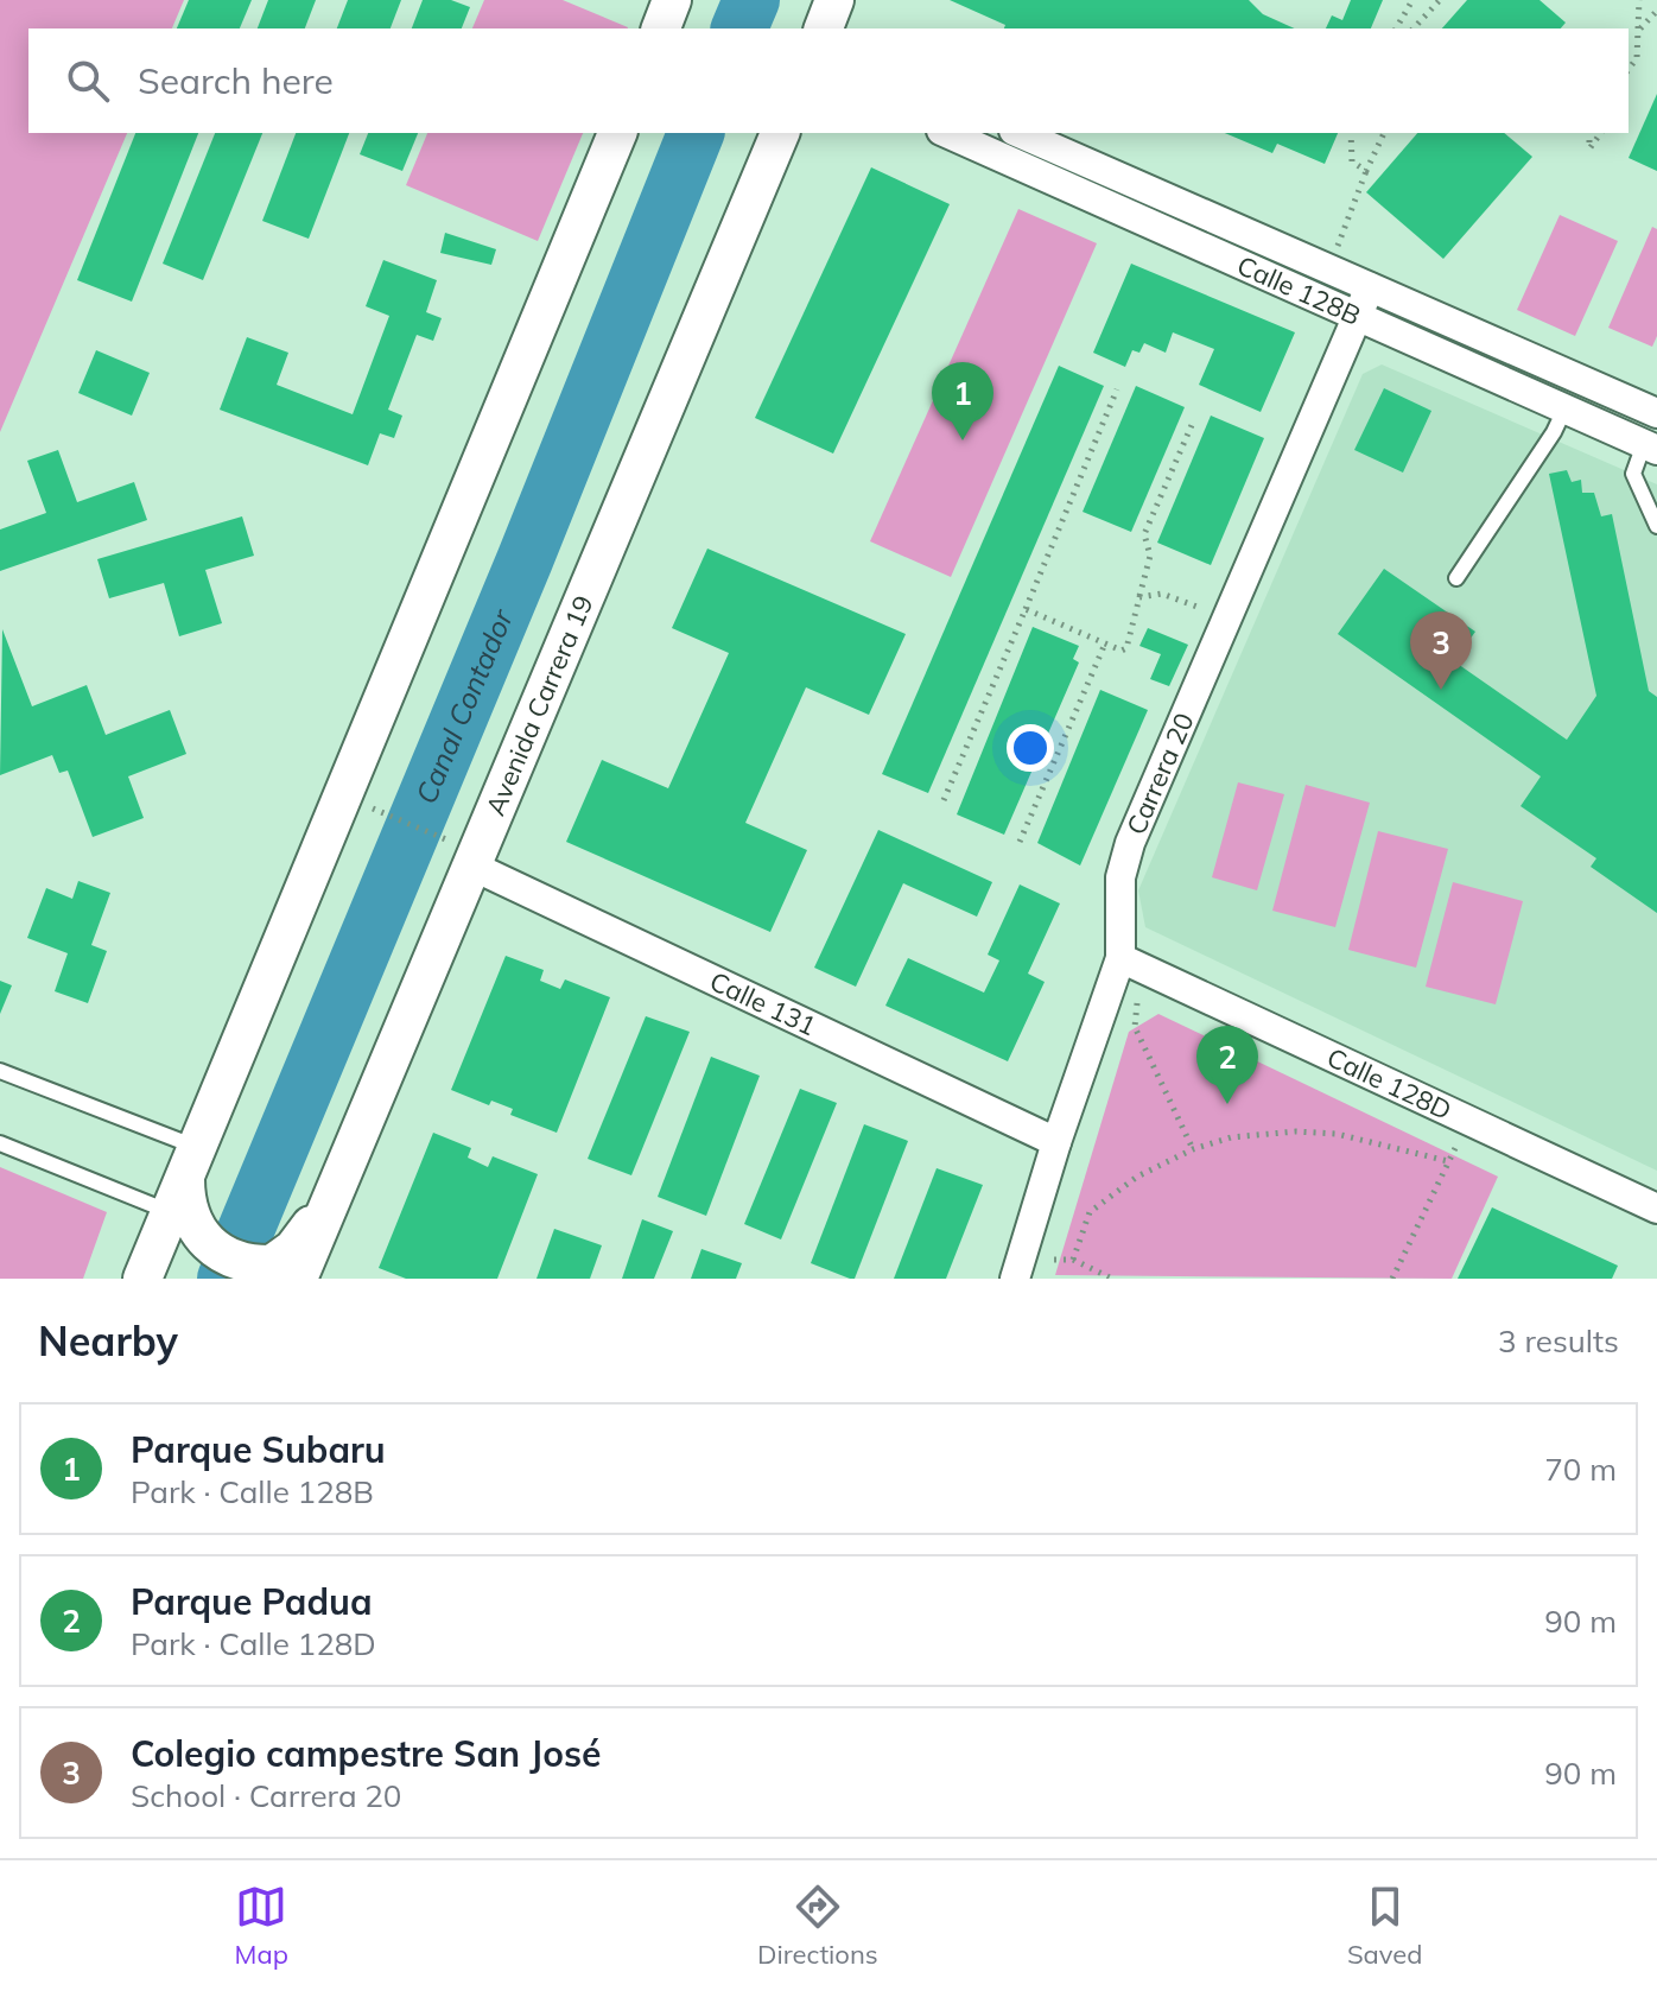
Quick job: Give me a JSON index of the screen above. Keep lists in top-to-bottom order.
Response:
{
  "streets": {
    "main road": ["Avenida Carrera 19"],
    "street": [
      "Calle 128B",
      "Carrera 20",
      "Calle 131",
      "Calle 128D"
    ]
  },
  "crossings": [
    ["Calle 128B", "Carrera 20"],
    ["Avenida Carrera 19", "Calle 131"],
    ["Carrera 20", "Calle 131"],
    ["Carrera 20", "Calle 128D"]
  ],
  "water": ["Canal Contador"],
  "page": {
    "search": "Search here",
    "pins": ["1", "3", "2"],
    "heading": ["Nearby", "3 results"],
    "list": [
      {
        "mark": "1",
        "name": "Parque Subaru",
        "note": "Park · Calle 128B",
        "value": "70 m"
      },
      {
        "mark": "2",
        "name": "Parque Padua",
        "note": "Park · Calle 128D",
        "value": "90 m"
      },
      {
        "mark": "3",
        "name": "Colegio campestre San José",
        "note": "School · Carrera 20",
        "value": "90 m"
      }
    ],
    "nav": ["Map", "Directions", "Saved"]
  }
}
